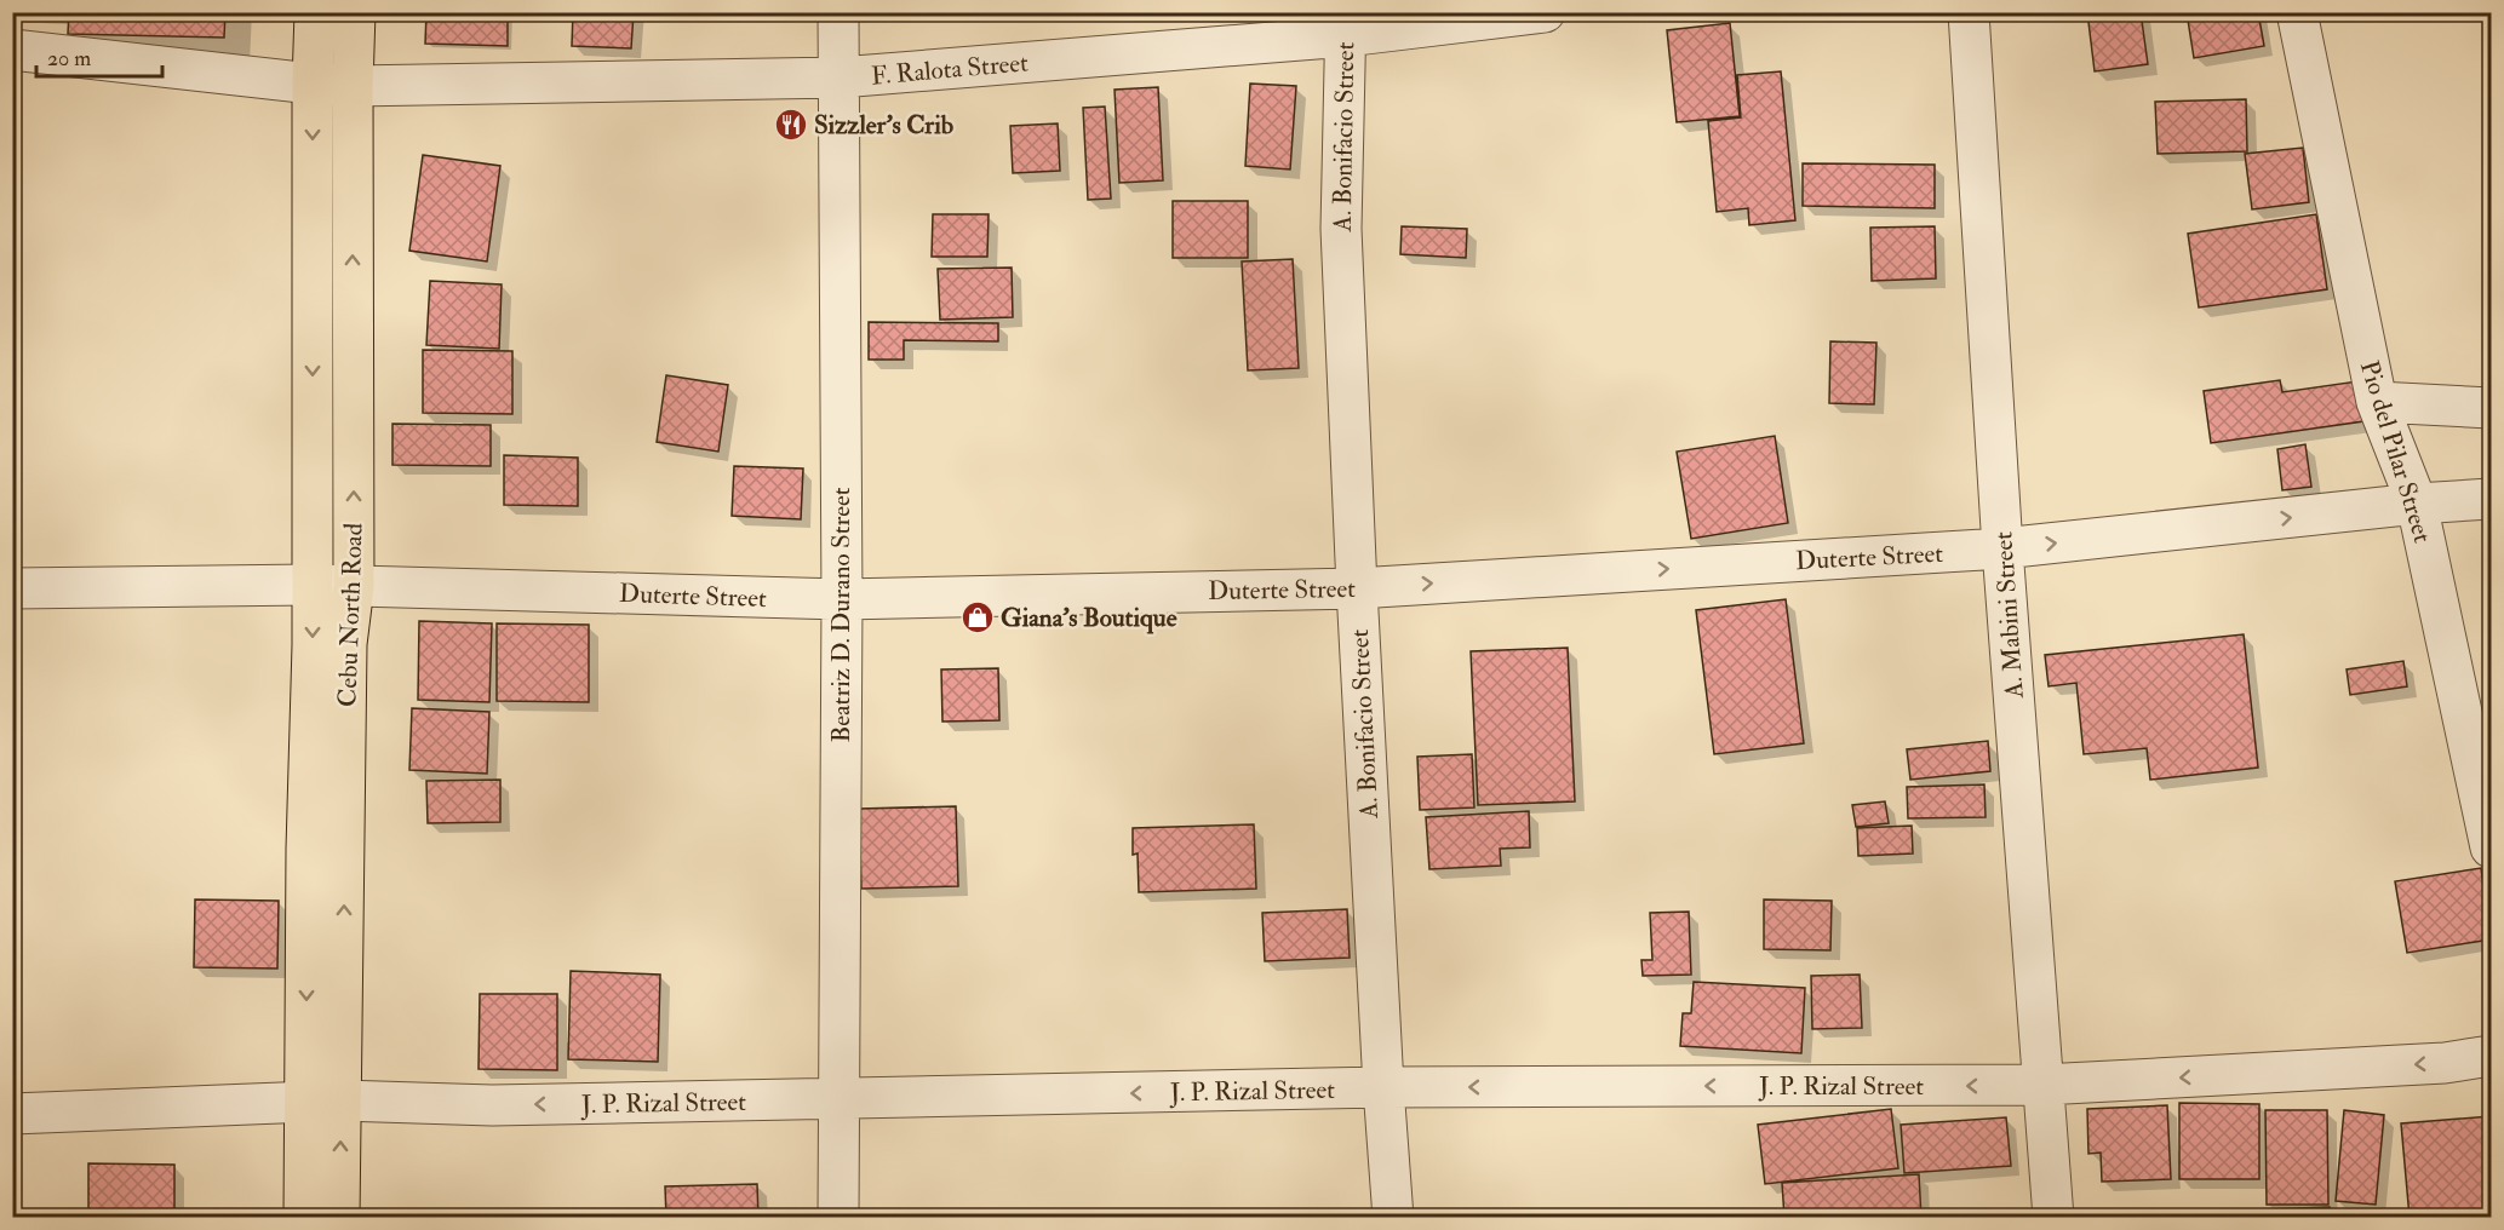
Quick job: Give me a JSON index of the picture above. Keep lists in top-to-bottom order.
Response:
{
  "streets": {
    "highway": ["Cebu North Road"],
    "street": [
      "F. Ralota Street",
      "A. Bonifacio Street",
      "Pio del Pilar Street",
      "Duterte Street",
      "Beatriz D. Durano Street",
      "A. Mabini Street",
      "J. P. Rizal Street"
    ]
  },
  "crossings": [
    ["F. Ralota Street", "A. Bonifacio Street"],
    ["F. Ralota Street", "Cebu North Road"],
    ["F. Ralota Street", "Beatriz D. Durano Street"],
    ["A. Bonifacio Street", "Duterte Street"],
    ["A. Bonifacio Street", "J. P. Rizal Street"],
    ["Pio del Pilar Street", "Duterte Street"],
    ["Duterte Street", "Cebu North Road"],
    ["Duterte Street", "Beatriz D. Durano Street"],
    ["Duterte Street", "A. Mabini Street"],
    ["Cebu North Road", "J. P. Rizal Street"],
    ["Beatriz D. Durano Street", "J. P. Rizal Street"],
    ["A. Mabini Street", "J. P. Rizal Street"]
  ],
  "one_way": ["Duterte Street", "J. P. Rizal Street"],
  "places": {
    "restaurant": ["Sizzler’s Crib"],
    "shop": ["Giana’s Boutique"]
  },
  "scale_bar": "20 m"
}
